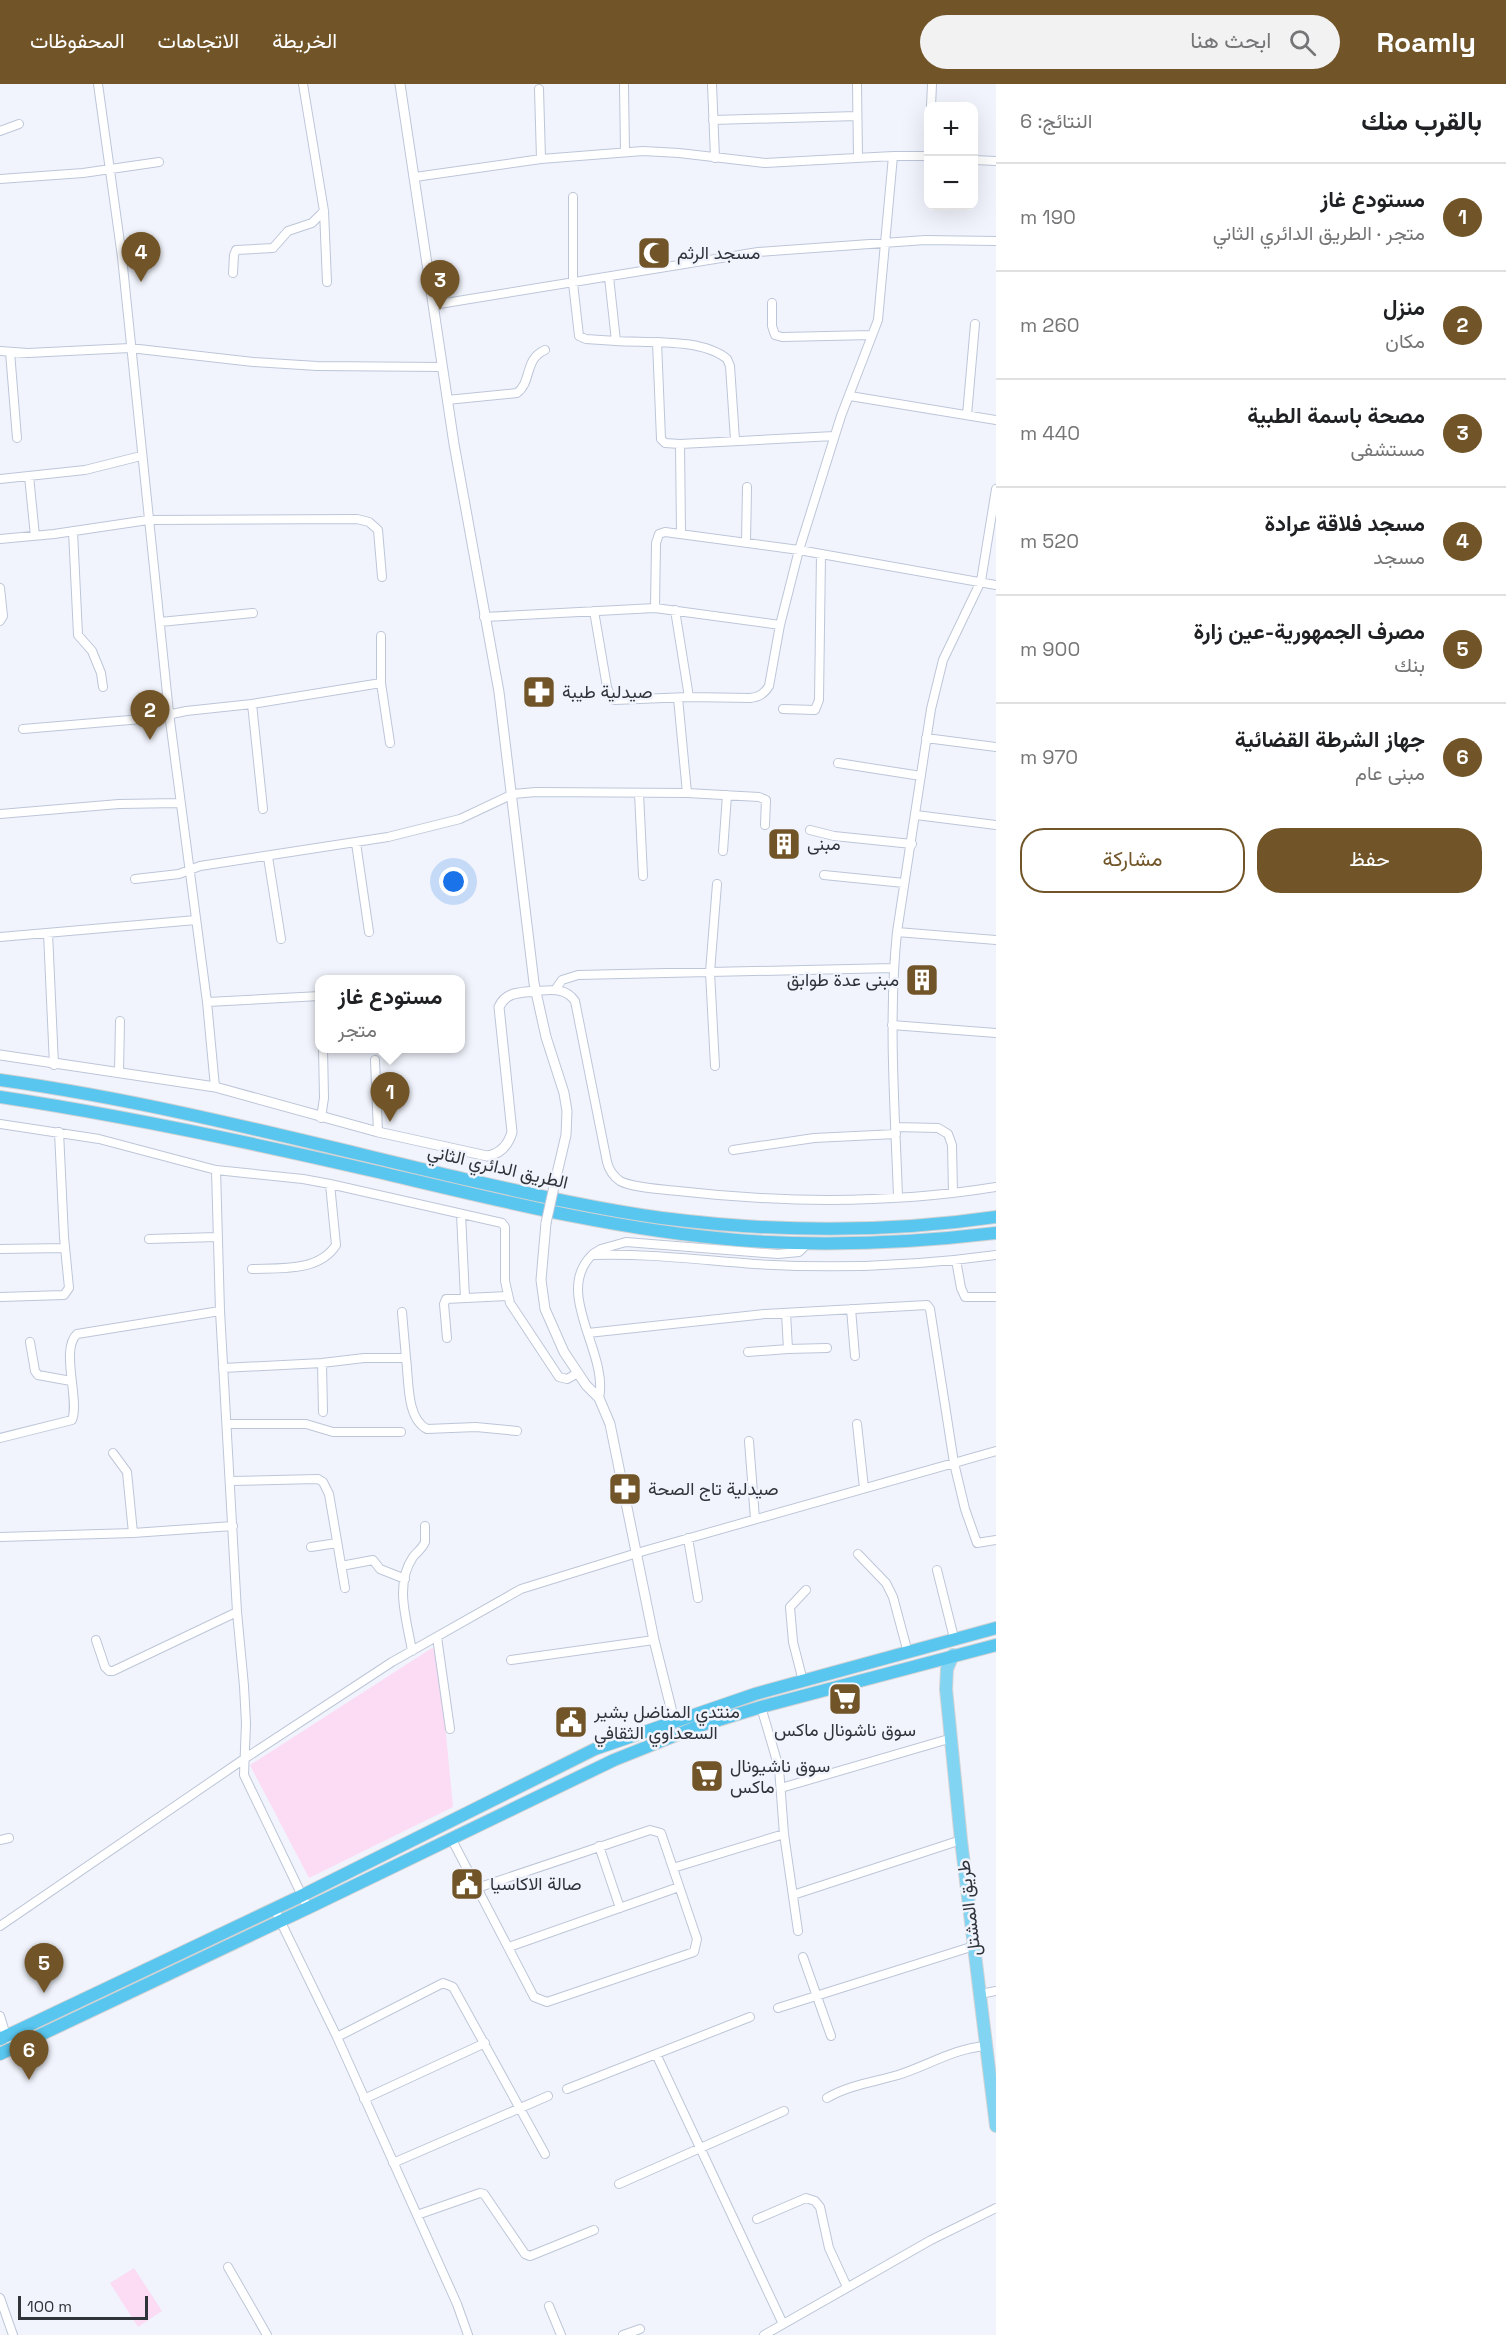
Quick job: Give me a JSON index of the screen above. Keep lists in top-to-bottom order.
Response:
{
  "streets": {
    "highway": ["الطريق الدائري الثاني"],
    "main road": ["طريق المشتل"]
  },
  "places": {
    "mosque": ["مسجد الرثم"],
    "pharmacy": ["صيدلية طيبة", "صيدلية تاج الصحة"],
    "building": ["مبنى", "مبنى عدة طوابق"],
    "supermarket": ["سوق ناشونال ماكس", "سوق ناشيونال ماكس"],
    "public building": ["منتدي المناضل بشير السعداوي الثقافي", "صالة الاكاسيا"]
  },
  "scale_bar": "100 m",
  "page": {
    "header": "Roamly",
    "search": "ابحث هنا",
    "nav": ["الخريطة", "الاتجاهات", "المحفوظات"],
    "heading": ["بالقرب منك", "النتائج: 6"],
    "map_buttons": ["+", "−"],
    "list": [
      {
        "mark": "1",
        "name": "مستودع غاز",
        "note": "متجر · الطريق الدائري الثاني",
        "value": "190 m"
      },
      {
        "mark": "2",
        "name": "منزل",
        "note": "مكان",
        "value": "260 m"
      },
      {
        "mark": "3",
        "name": "مصحة باسمة الطبية",
        "note": "مستشفى",
        "value": "440 m"
      },
      {
        "mark": "4",
        "name": "مسجد فلاقة عرادة",
        "note": "مسجد",
        "value": "520 m"
      },
      {
        "mark": "5",
        "name": "مصرف الجمهورية-عين زارة",
        "note": "بنك",
        "value": "900 m"
      },
      {
        "mark": "6",
        "name": "جهاز الشرطة القضائية",
        "note": "مبنى عام",
        "value": "970 m"
      }
    ],
    "pins": [
      "4",
      "3",
      "2",
      "1",
      "5",
      "6"
    ],
    "buttons": ["حفظ", "مشاركة"],
    "popup": ["مستودع غاز", "متجر"],
    "scale": "100 m"
  }
}
